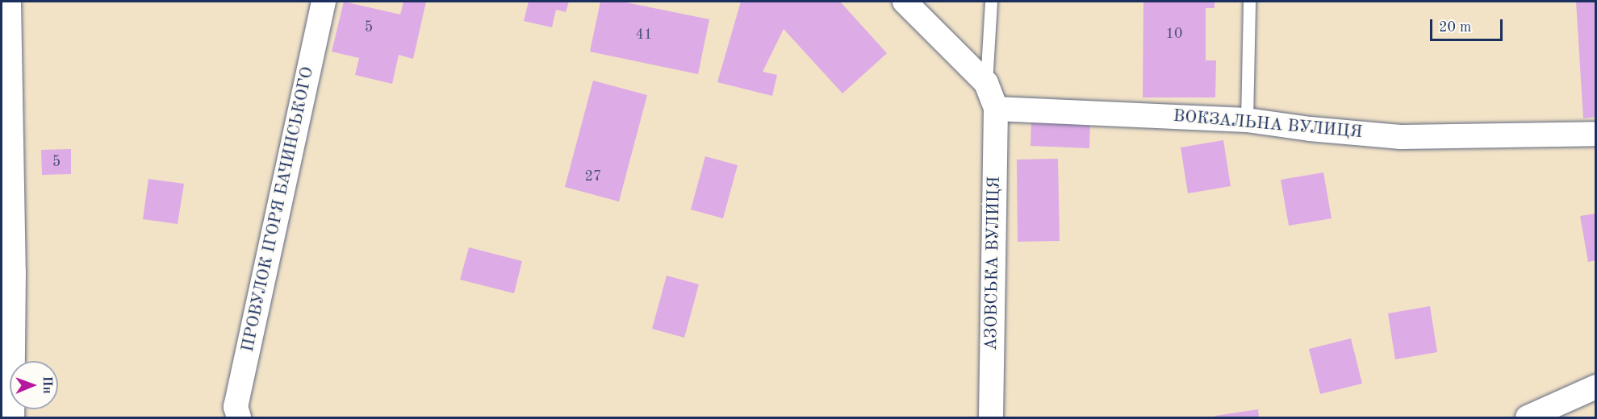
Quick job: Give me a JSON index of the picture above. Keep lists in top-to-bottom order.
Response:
{
  "streets": {
    "street": ["ВОКЗАЛЬНА ВУЛИЦЯ", "ПРОВУЛОК ІГОРЯ БАЧИНСЬКОГО", "АЗОВСЬКА ВУЛИЦЯ"]
  },
  "crossings": [
    ["ВОКЗАЛЬНА ВУЛИЦЯ", "АЗОВСЬКА ВУЛИЦЯ"]
  ],
  "house_numbers": [
    "5",
    "10",
    "41",
    "5",
    "27"
  ],
  "scale_bar": "20 m",
  "north": "right"
}
